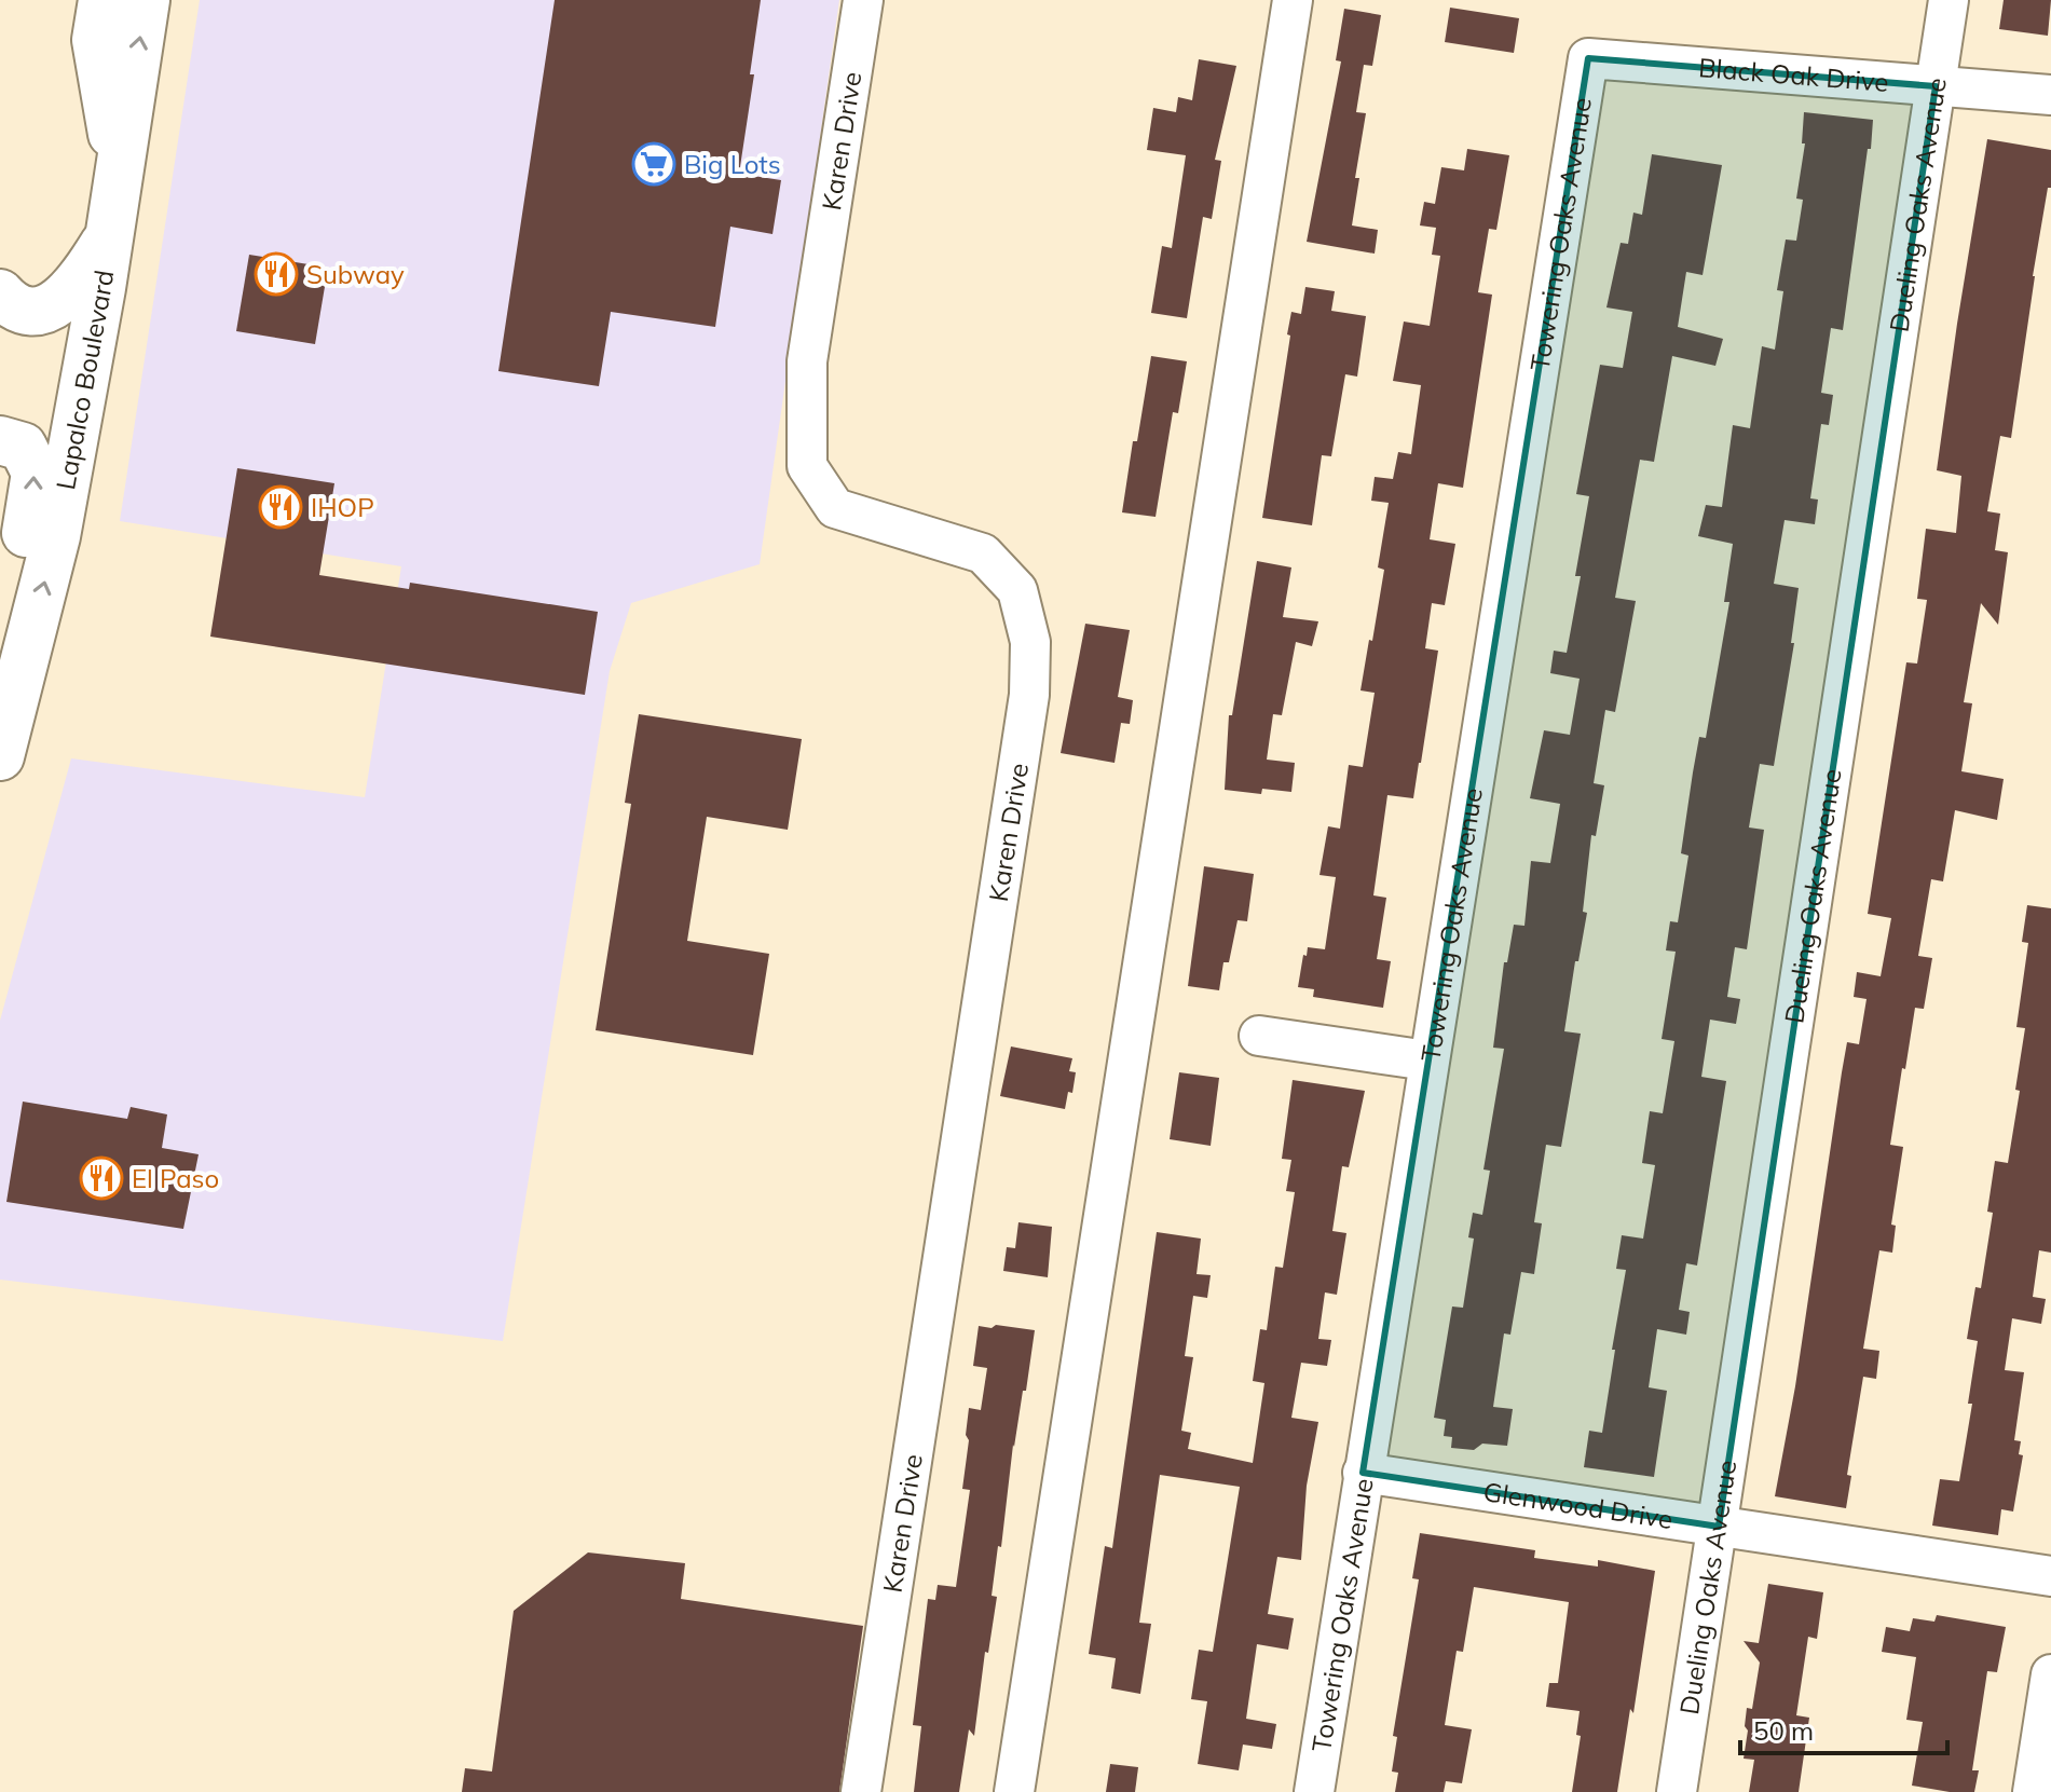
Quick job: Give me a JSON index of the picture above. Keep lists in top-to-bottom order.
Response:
{
  "streets": {
    "main road": ["Lapalco Boulevard"],
    "street": [
      "Black Oak Drive",
      "Karen Drive",
      "Dueling Oaks Avenue",
      "Towering Oaks Avenue",
      "Glenwood Drive"
    ]
  },
  "crossings": [
    ["Black Oak Drive", "Dueling Oaks Avenue"],
    ["Black Oak Drive", "Towering Oaks Avenue"],
    ["Dueling Oaks Avenue", "Glenwood Drive"],
    ["Towering Oaks Avenue", "Glenwood Drive"]
  ],
  "places": {
    "supermarket": ["Big Lots"],
    "restaurant": ["Subway", "IHOP", "El Paso"]
  },
  "scale_bar": "50 m"
}
